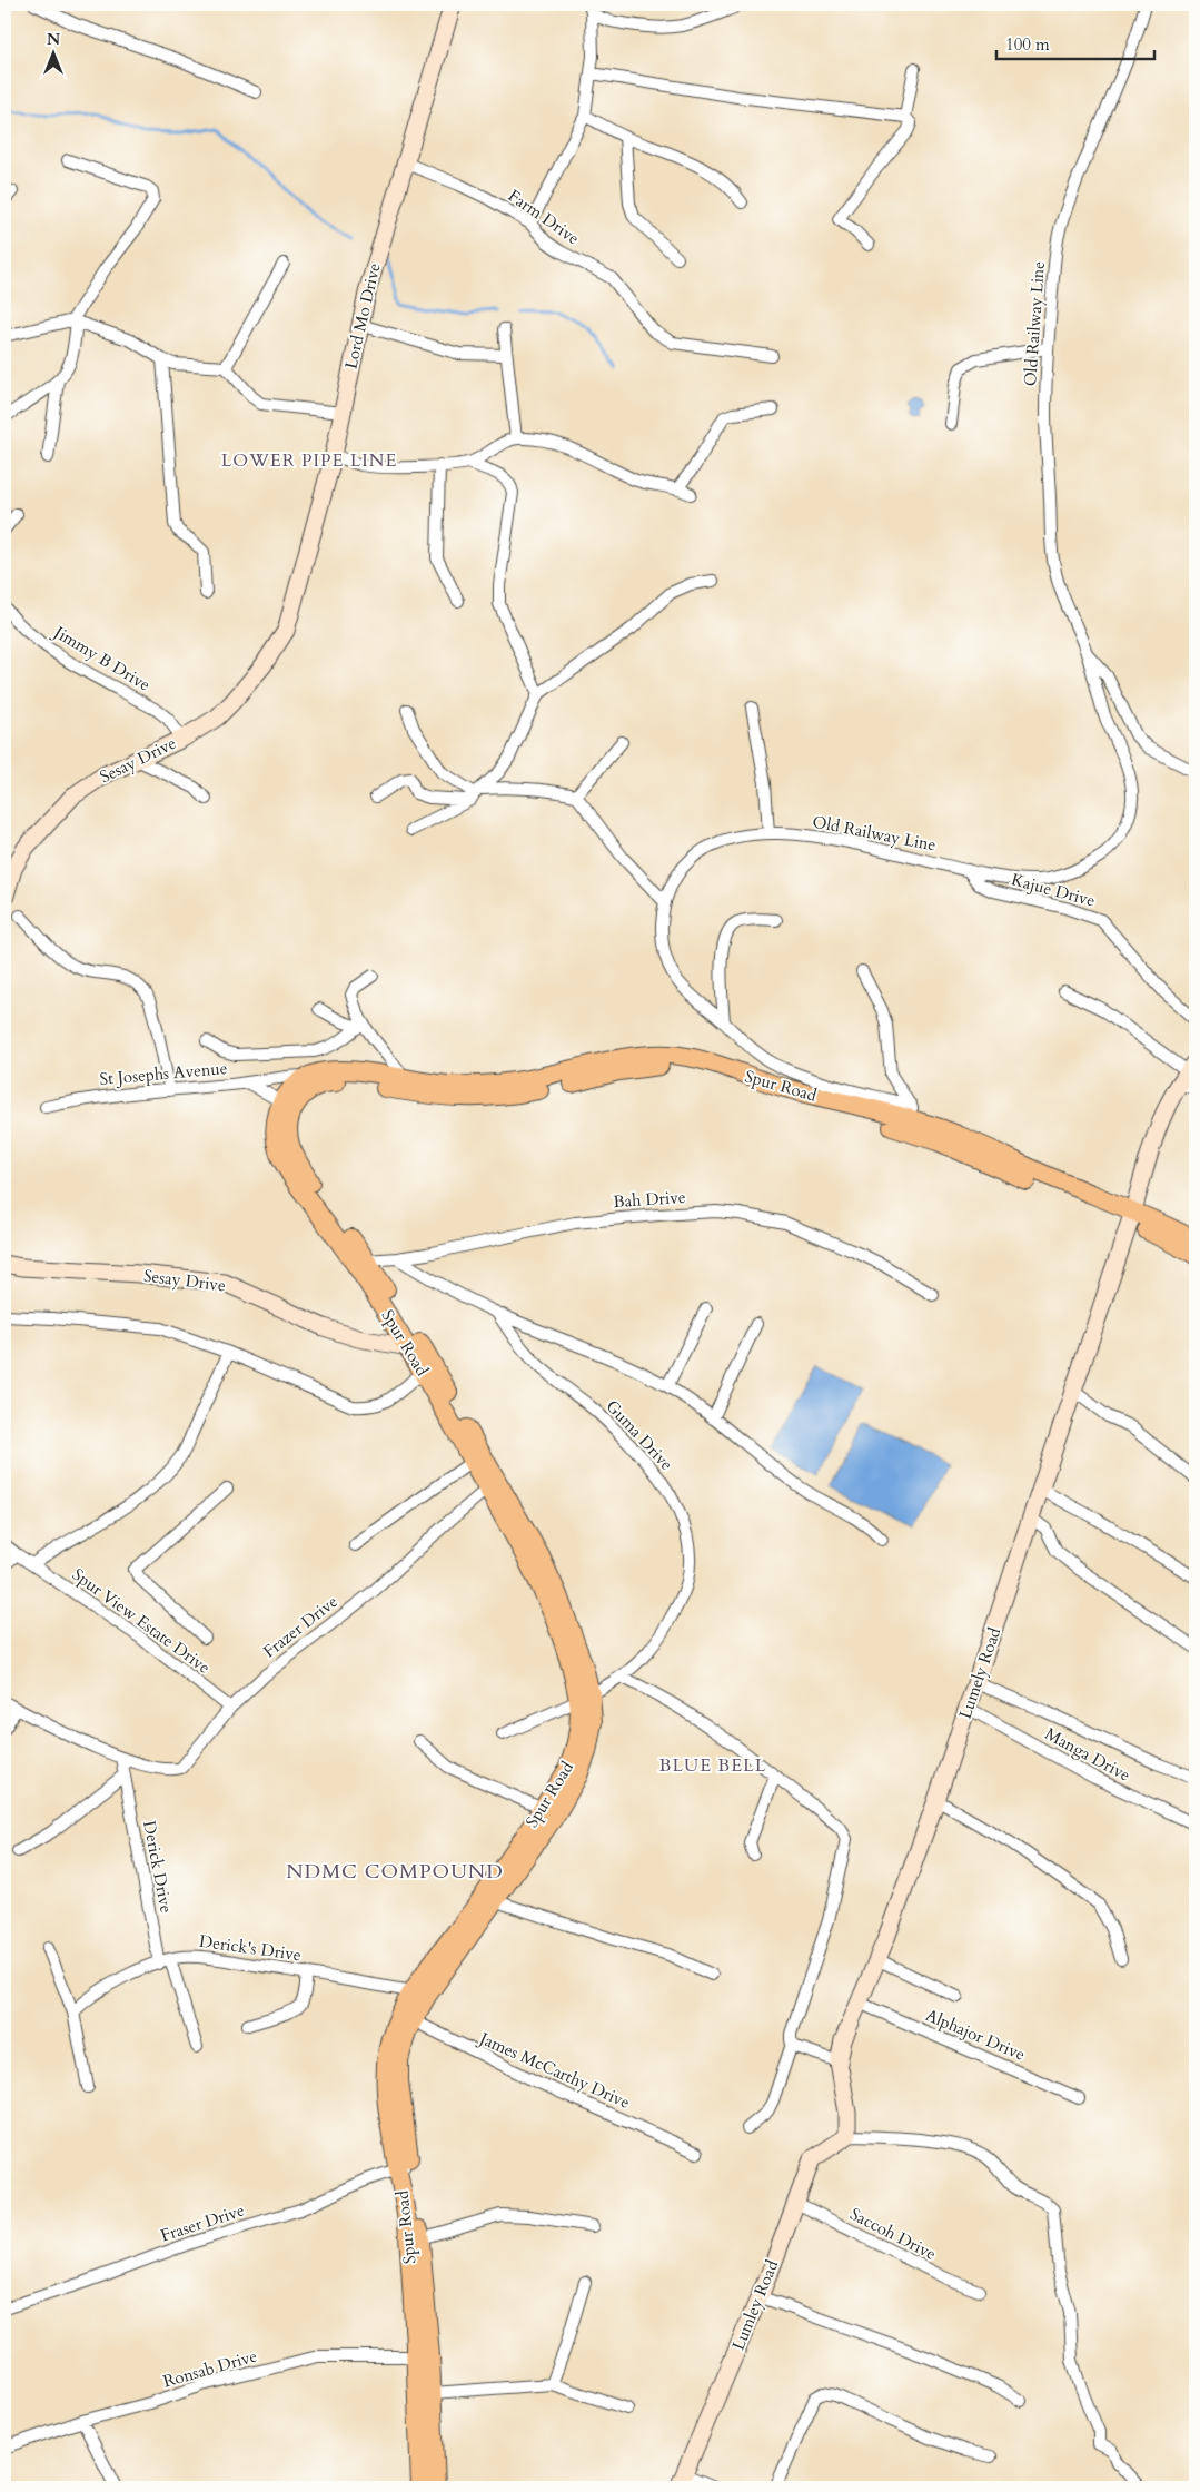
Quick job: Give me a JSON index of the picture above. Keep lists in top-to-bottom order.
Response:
{
  "streets": {
    "main road": ["Spur Road"],
    "street": [
      "Farm Drive",
      "Lord Mo Drive",
      "Old Railway Line",
      "Jimmy B Drive",
      "Sesay Drive",
      "Kajue Drive",
      "St Josephs Avenue",
      "Bah Drive",
      "Guma Drive",
      "Spur View Estate Drive",
      "Frazer Drive",
      "Lumely Road",
      "Manga Drive",
      "Derick Drive",
      "Derick's Drive",
      "Alphajor Drive",
      "James McCarthy Drive",
      "Fraser Drive",
      "Saccoh Drive",
      "Lumley Road",
      "Ronsab Drive"
    ]
  },
  "crossings": [
    ["Farm Drive", "Lord Mo Drive"],
    ["Lord Mo Drive", "Sesay Drive"],
    ["Old Railway Line", "Kajue Drive"],
    ["Jimmy B Drive", "Sesay Drive"],
    ["Sesay Drive", "Spur Road"],
    ["St Josephs Avenue", "Spur Road"],
    ["Spur Road", "Bah Drive"],
    ["Spur Road", "Guma Drive"],
    ["Spur Road", "Frazer Drive"],
    ["Spur Road", "Lumely Road"],
    ["Spur Road", "Derick's Drive"],
    ["Spur Road", "James McCarthy Drive"],
    ["Spur Road", "Fraser Drive"],
    ["Spur Road", "Ronsab Drive"],
    ["Spur View Estate Drive", "Frazer Drive"],
    ["Frazer Drive", "Derick Drive"],
    ["Lumely Road", "Manga Drive"],
    ["Lumely Road", "Alphajor Drive"],
    ["Lumely Road", "Lumley Road"],
    ["Derick Drive", "Derick's Drive"],
    ["Saccoh Drive", "Lumley Road"]
  ],
  "districts": ["LOWER PIPE LINE", "BLUE BELL", "NDMC COMPOUND"],
  "scale_bar": "100 m",
  "north": "top"
}
